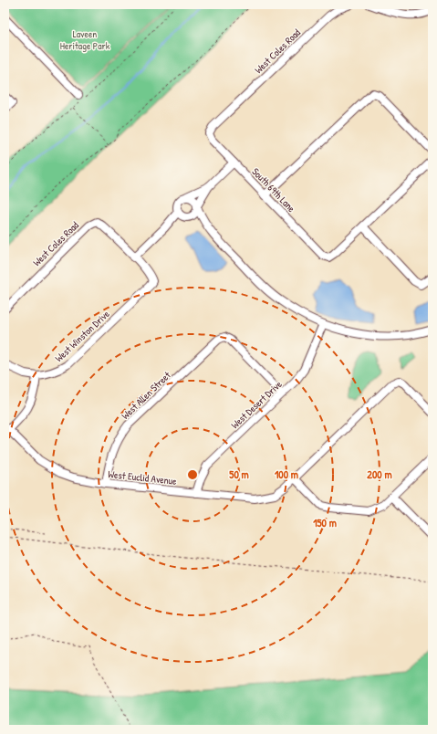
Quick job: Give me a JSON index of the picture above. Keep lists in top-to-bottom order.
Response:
{
  "streets": {
    "street": [
      "West Coles Road",
      "South 69th Lane",
      "West Winston Drive",
      "West Allen Street",
      "West Desert Drive",
      "West Euclid Avenue"
    ]
  },
  "crossings": [
    ["West Coles Road", "South 69th Lane"],
    ["West Coles Road", "West Winston Drive"],
    ["West Allen Street", "West Desert Drive"],
    ["West Allen Street", "West Euclid Avenue"],
    ["West Desert Drive", "West Euclid Avenue"]
  ],
  "parks": ["Laveen Heritage Park"],
  "rings": [
    "50 m",
    "100 m",
    "200 m",
    "150 m"
  ]
}
